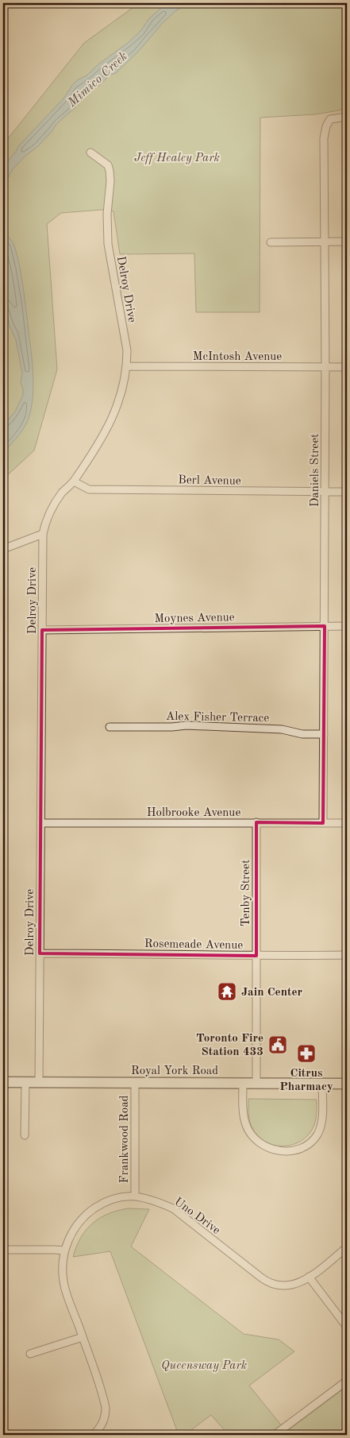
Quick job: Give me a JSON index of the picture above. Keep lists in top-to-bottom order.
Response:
{
  "streets": {
    "main road": ["Royal York Road"],
    "street": [
      "Delroy Drive",
      "McIntosh Avenue",
      "Daniels Street",
      "Berl Avenue",
      "Moynes Avenue",
      "Alex Fisher Terrace",
      "Holbrooke Avenue",
      "Tenby Street",
      "Rosemeade Avenue",
      "Frankwood Road",
      "Uno Drive"
    ]
  },
  "crossings": [
    ["Delroy Drive", "McIntosh Avenue"],
    ["Delroy Drive", "Berl Avenue"],
    ["Delroy Drive", "Moynes Avenue"],
    ["Delroy Drive", "Holbrooke Avenue"],
    ["Delroy Drive", "Rosemeade Avenue"],
    ["Delroy Drive", "Royal York Road"],
    ["McIntosh Avenue", "Daniels Street"],
    ["Daniels Street", "Berl Avenue"],
    ["Daniels Street", "Moynes Avenue"],
    ["Daniels Street", "Alex Fisher Terrace"],
    ["Daniels Street", "Holbrooke Avenue"],
    ["Holbrooke Avenue", "Tenby Street"],
    ["Tenby Street", "Rosemeade Avenue"],
    ["Tenby Street", "Royal York Road"],
    ["Royal York Road", "Frankwood Road"],
    ["Frankwood Road", "Uno Drive"]
  ],
  "water": ["Mimico Creek"],
  "parks": ["Jeff Healey Park", "Queensway Park"],
  "places": {
    "temple": ["Jain Center"],
    "public building": ["Toronto Fire Station 433"],
    "pharmacy": ["Citrus Pharmacy"]
  }
}
